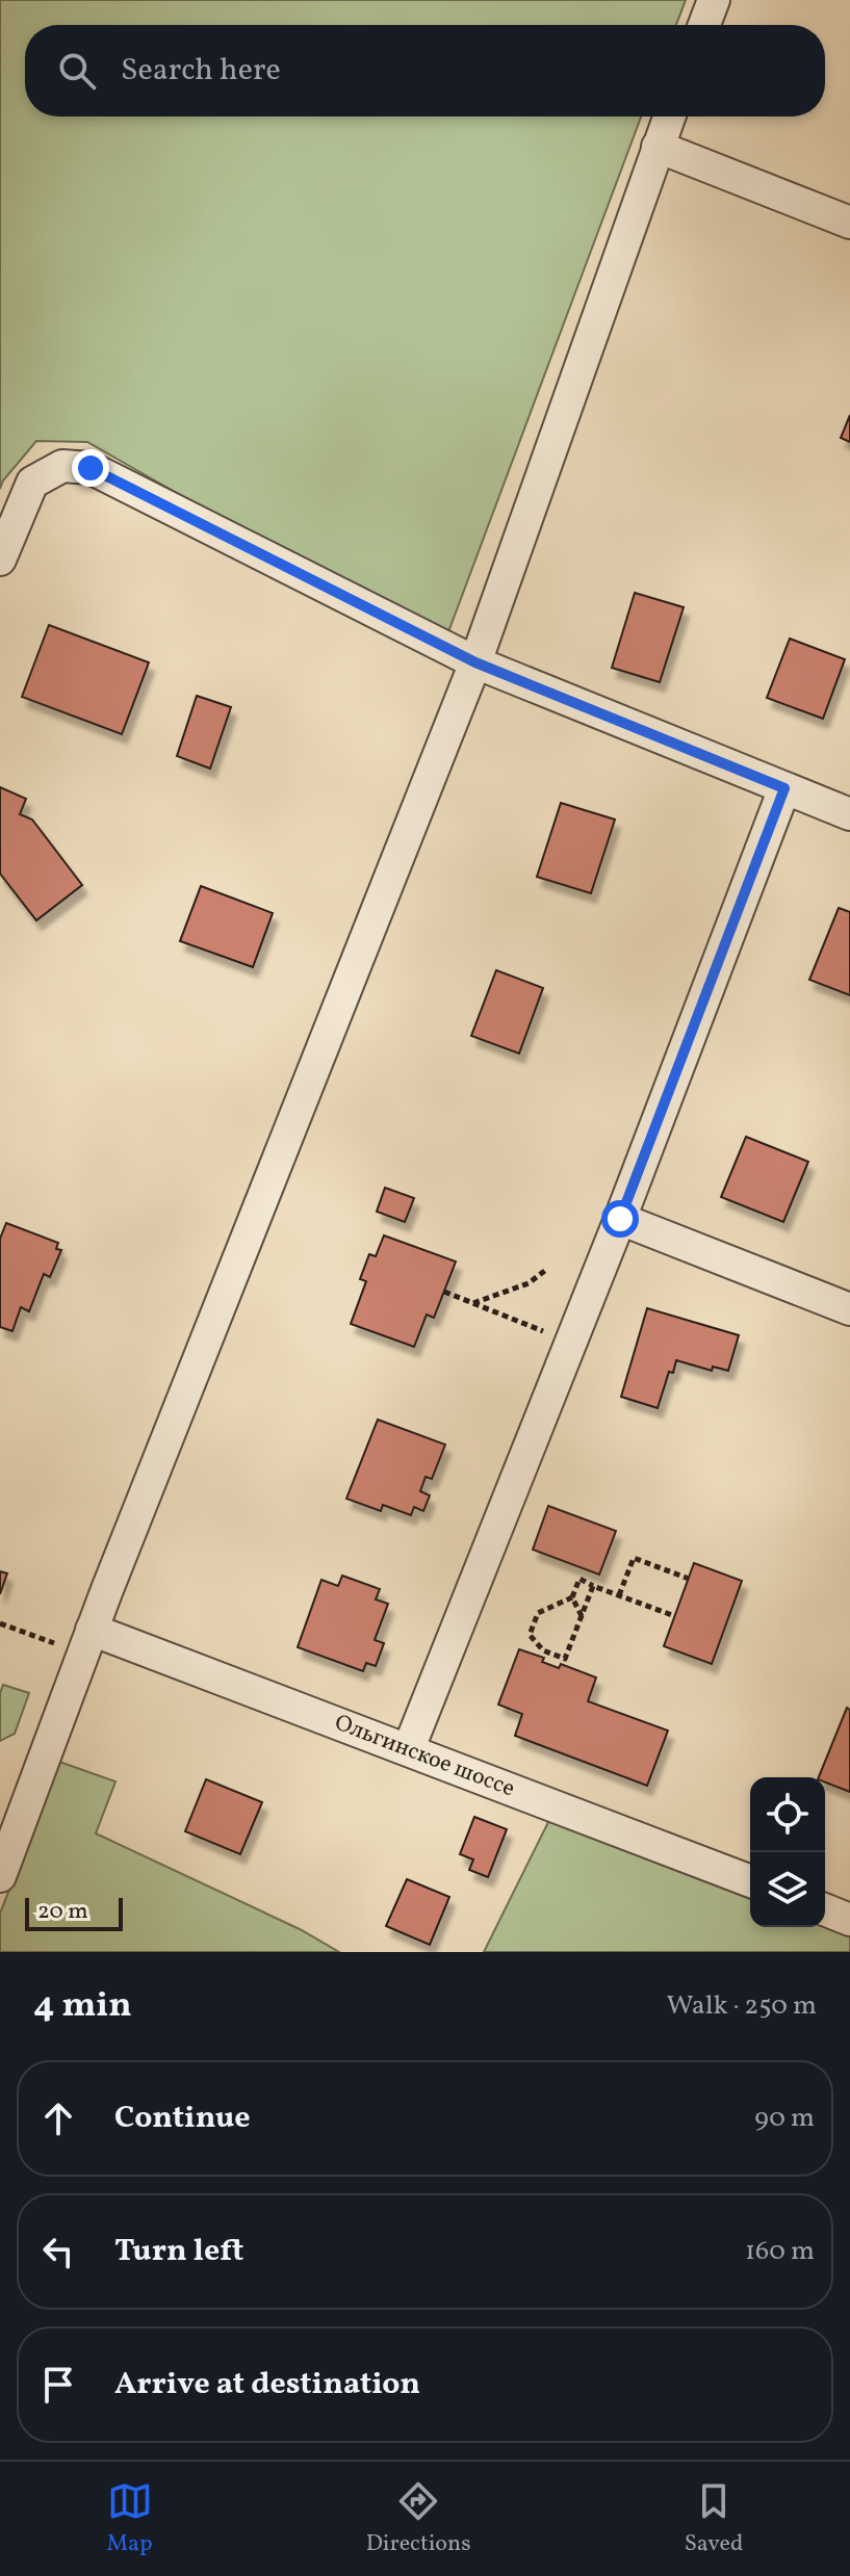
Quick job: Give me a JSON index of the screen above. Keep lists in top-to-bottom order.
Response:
{
  "streets": {
    "street": ["Ольгинское шоссе"]
  },
  "scale_bar": "20 m",
  "page": {
    "search": "Search here",
    "scale": "20 m",
    "heading": ["4 min", "Walk · 250 m"],
    "list": [
      ["Continue", "90 m"],
      ["Turn left", "160 m"],
      "Arrive at destination"
    ],
    "nav": ["Map", "Directions", "Saved"]
  }
}
